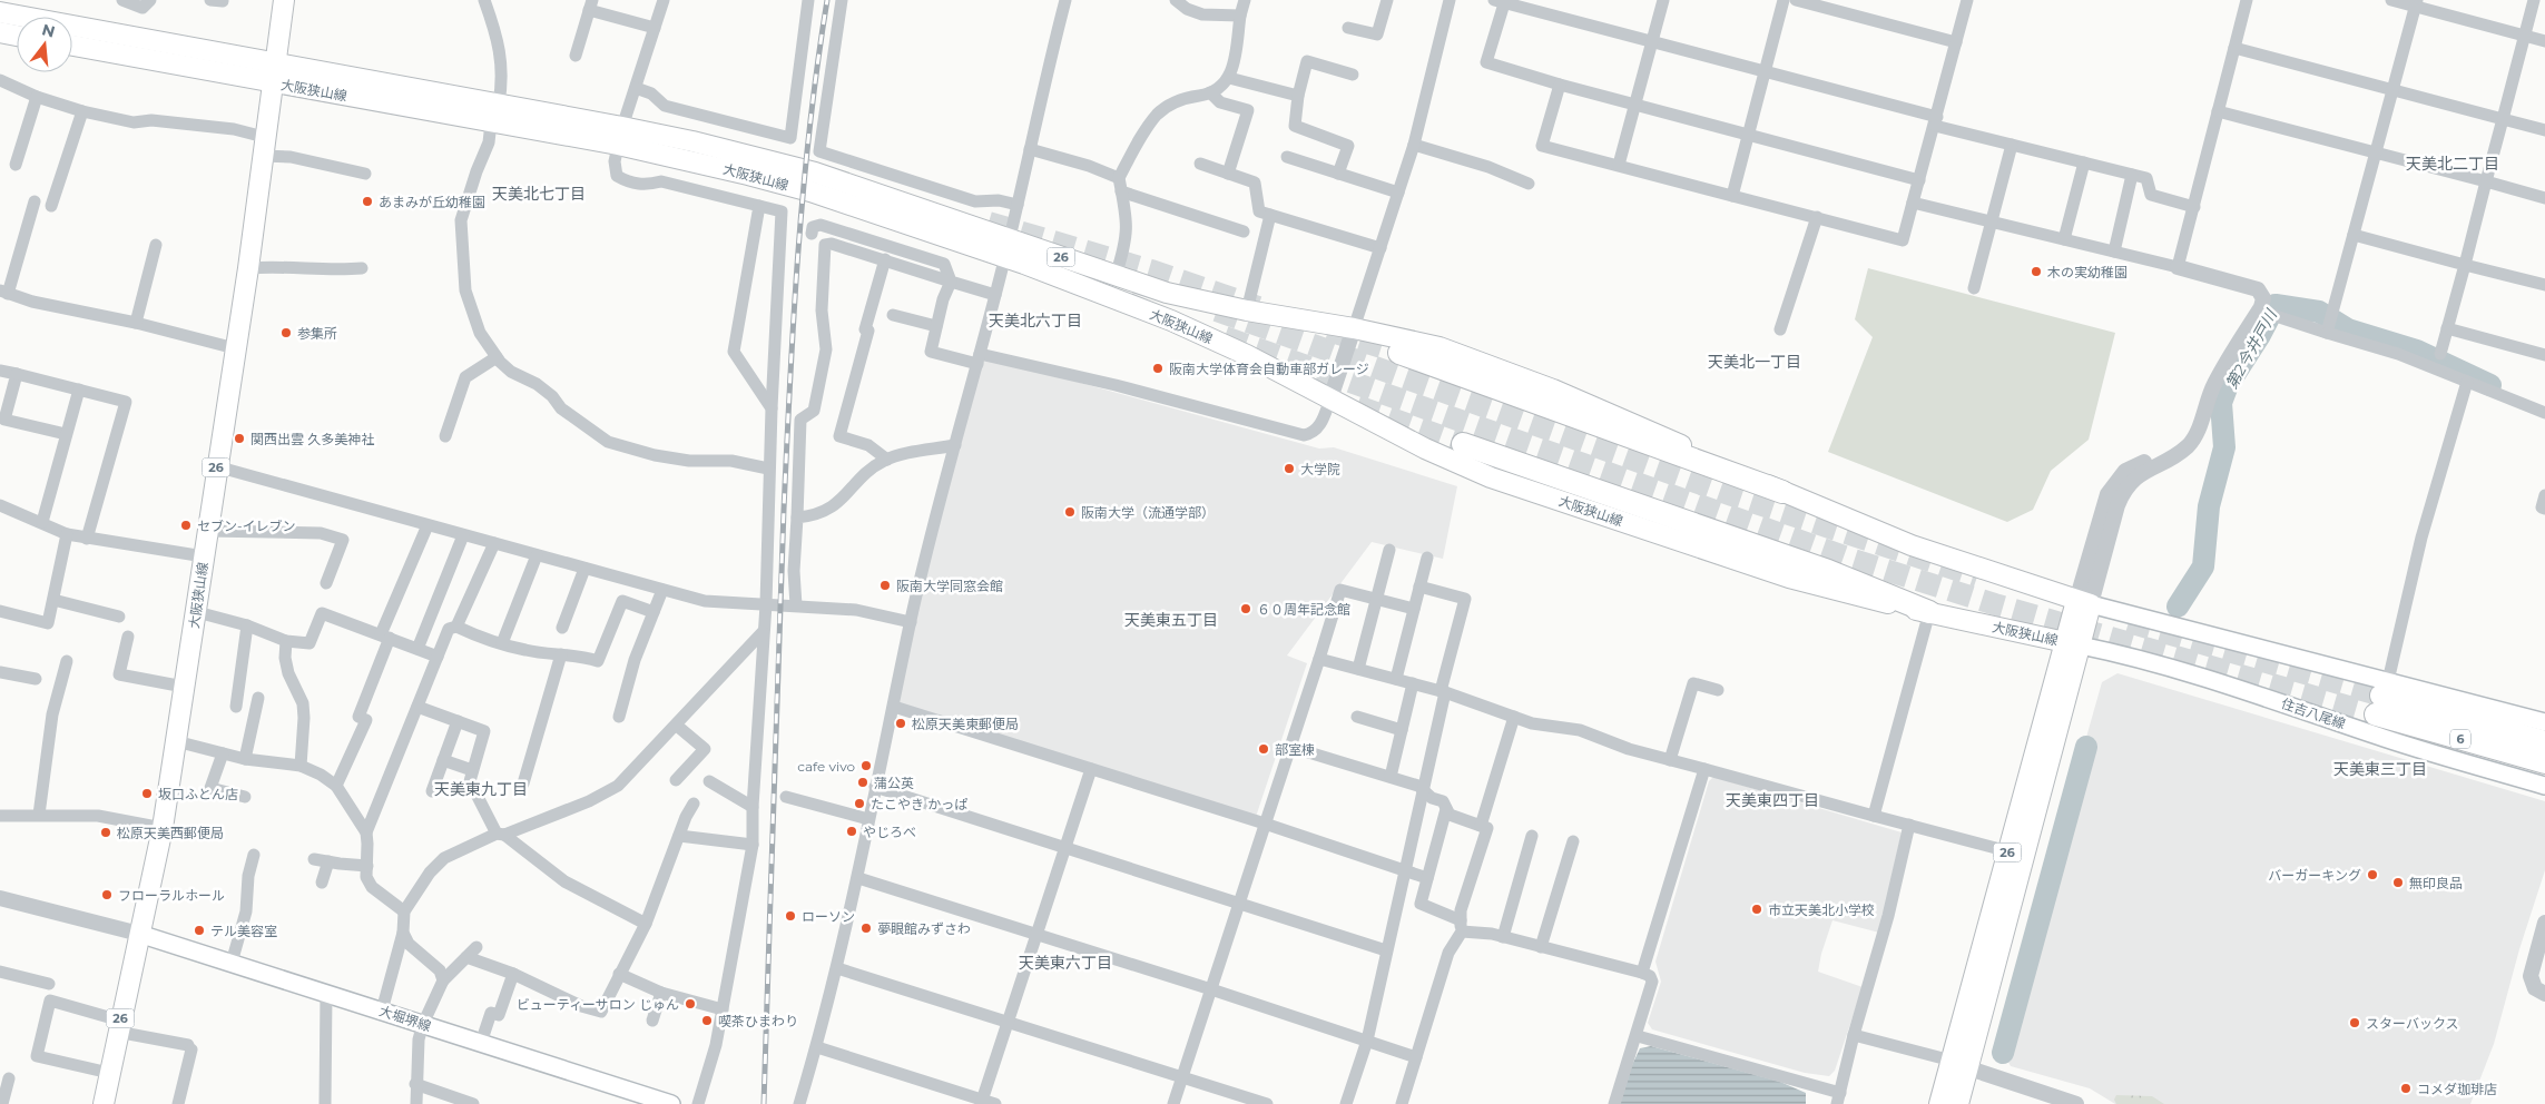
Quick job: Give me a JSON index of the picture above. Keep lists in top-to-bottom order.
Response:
{
  "streets": {
    "highway": ["6"],
    "main road": [
      "大阪狭山線",
      "26",
      "住吉八尾線",
      "大堀堺線"
    ]
  },
  "crossings": [
    ["大阪狭山線", "住吉八尾線"],
    ["大阪狭山線", "大堀堺線"]
  ],
  "districts": [
    "天美北二丁目",
    "天美北七丁目",
    "天美北六丁目",
    "天美北一丁目",
    "天美東五丁目",
    "天美東三丁目",
    "天美東九丁目",
    "天美東四丁目",
    "天美東六丁目"
  ],
  "water": ["第2今井戸川"],
  "places": [
    "あまみが丘幼稚園",
    "木の実幼稚園",
    "参集所",
    "阪南大学体育会自動車部ガレージ",
    "関西出雲 久多美神社",
    "大学院",
    "阪南大学（流通学部）",
    "セブン-イレブン",
    "阪南大学同窓会館",
    "６０周年記念館",
    "松原天美東郵便局",
    "部室棟",
    "cafe vivo",
    "蒲公英",
    "坂口ふとん店",
    "たこやき かっぱ",
    "やじろべ",
    "松原天美西郵便局",
    "バーガーキング",
    "無印良品",
    "フローラルホール",
    "市立天美北小学校",
    "ローソン",
    "夢眼館みずさわ",
    "テル美容室",
    "ビューティーサロン じゅん",
    "喫茶ひまわり",
    "スターバックス",
    "コメダ珈琲店"
  ],
  "north": "top"
}
